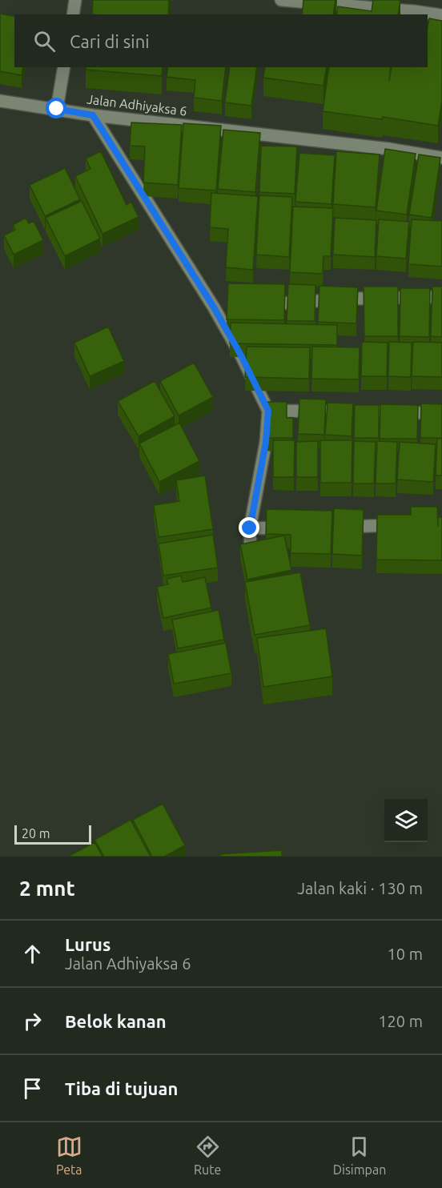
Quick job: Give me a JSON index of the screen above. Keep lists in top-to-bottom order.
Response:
{
  "streets": {
    "street": ["Jalan Adhiyaksa 6"]
  },
  "scale_bar": "20 m",
  "page": {
    "search": "Cari di sini",
    "scale": "20 m",
    "heading": ["2 mnt", "Jalan kaki · 130 m"],
    "list": [
      ["Lurus", "Jalan Adhiyaksa 6", "10 m"],
      ["Belok kanan", "120 m"],
      "Tiba di tujuan"
    ],
    "nav": ["Peta", "Rute", "Disimpan"]
  }
}
